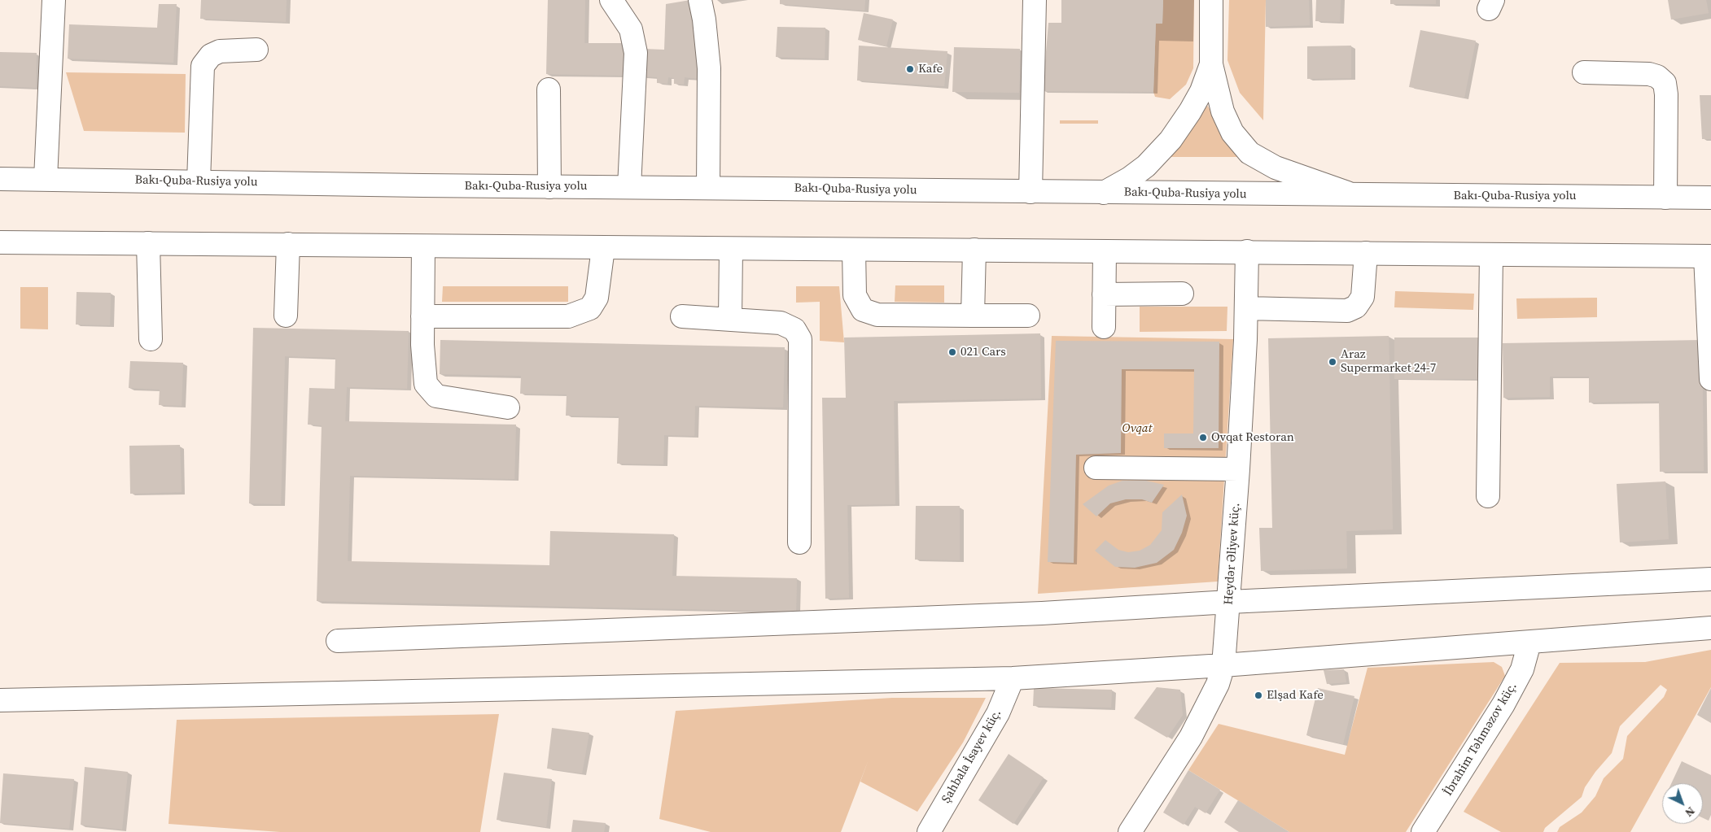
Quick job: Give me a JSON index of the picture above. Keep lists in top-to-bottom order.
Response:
{
  "streets": {
    "main road": [
      "Bakı-Quba-Rusiya yolu",
      "Heydər Əliyev küç.",
      "İbrahim Təhməzov küç.",
      "Şahbala İsayev küç."
    ]
  },
  "parks": ["Ovqat"],
  "places": [
    "Kafe",
    "021 Cars",
    "Araz Supermarket 24-7",
    "Ovqat Restoran",
    "Elşad Kafe"
  ],
  "north": "bottom right"
}
